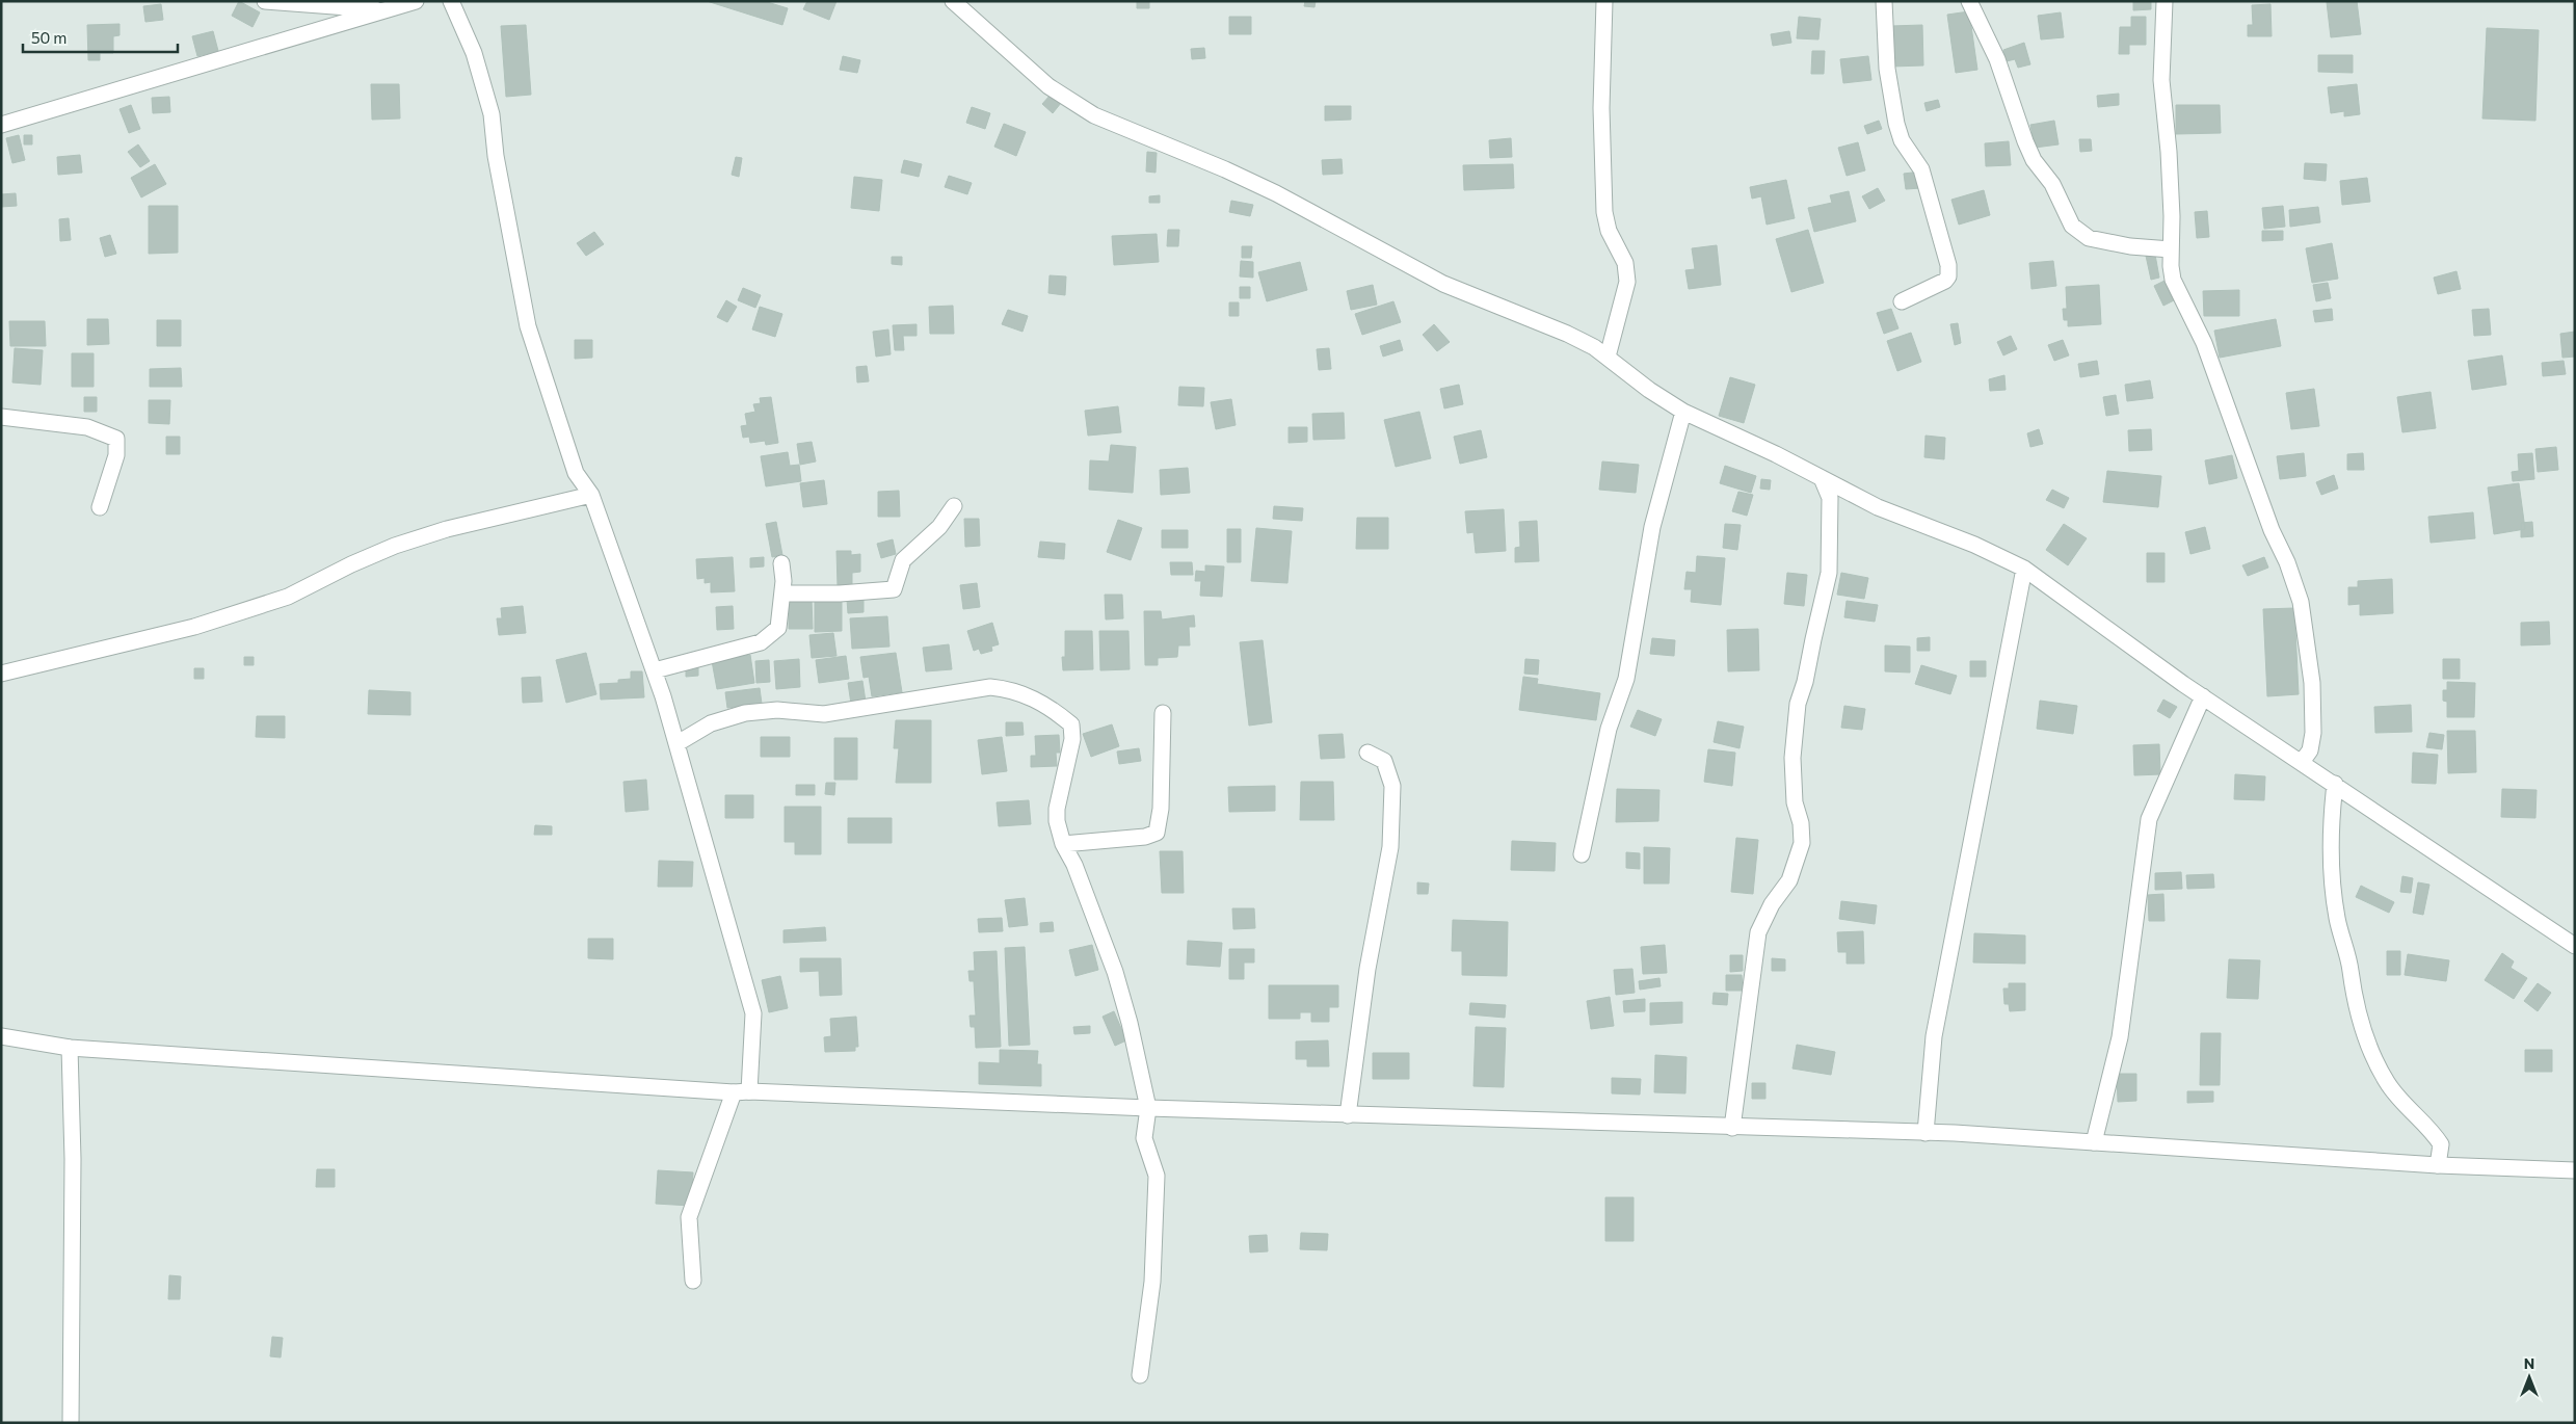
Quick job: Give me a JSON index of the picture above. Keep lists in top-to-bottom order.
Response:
{
  "scale_bar": "50 m",
  "north": "top"
}
